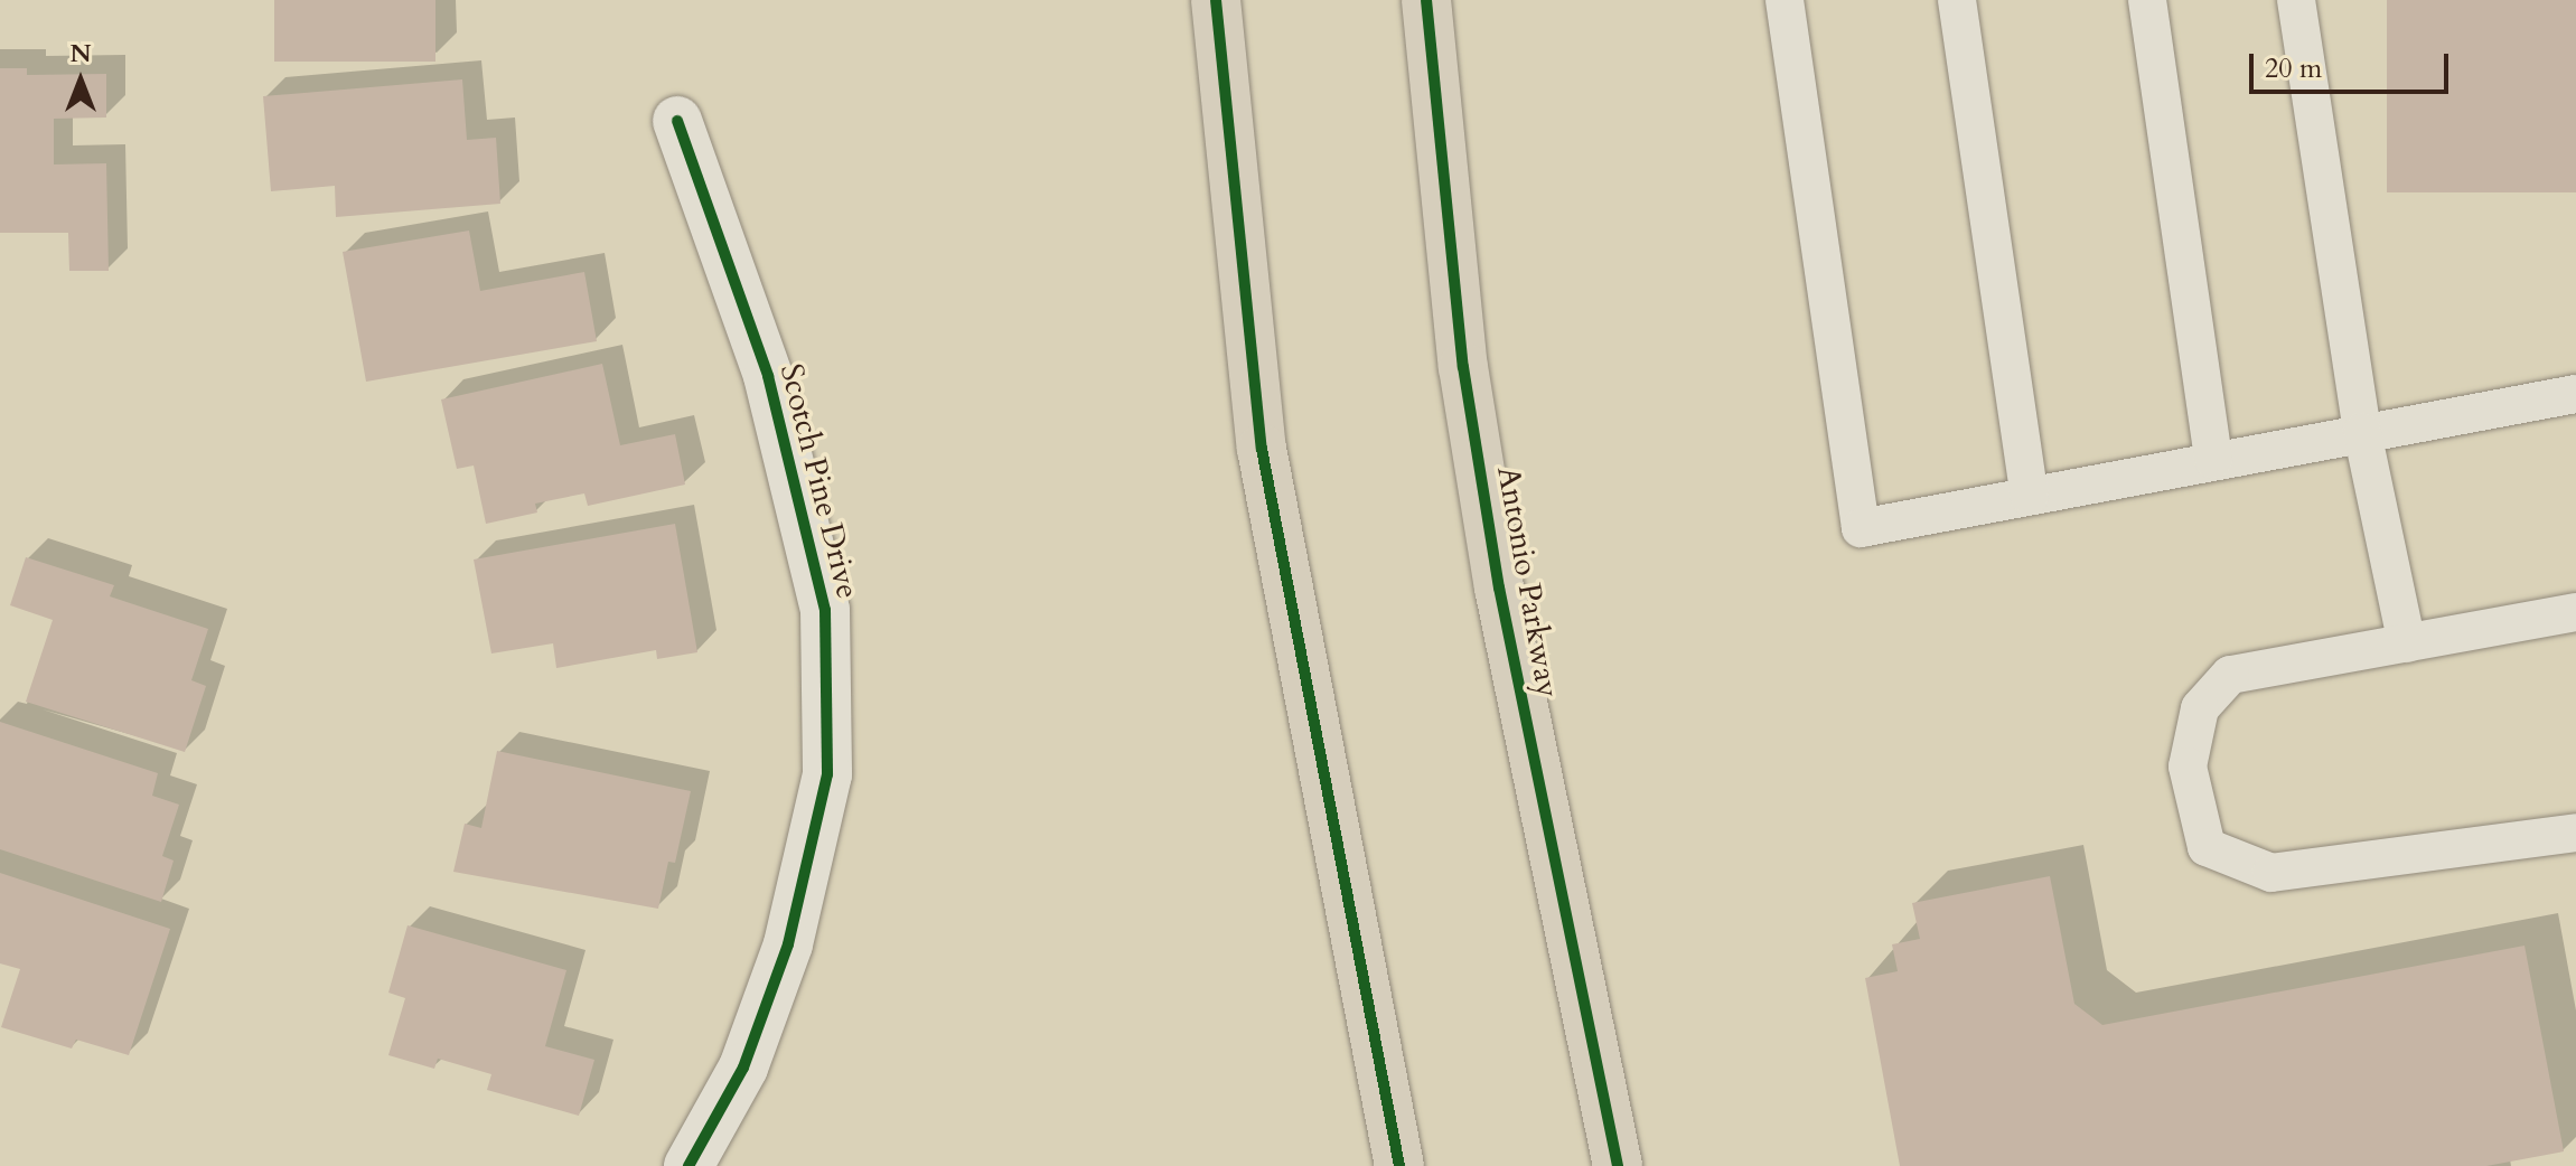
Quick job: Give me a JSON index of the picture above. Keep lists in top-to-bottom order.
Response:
{
  "streets": {
    "main road": ["Antonio Parkway"],
    "street": ["Scotch Pine Drive"]
  },
  "scale_bar": "20 m",
  "north": "top"
}
